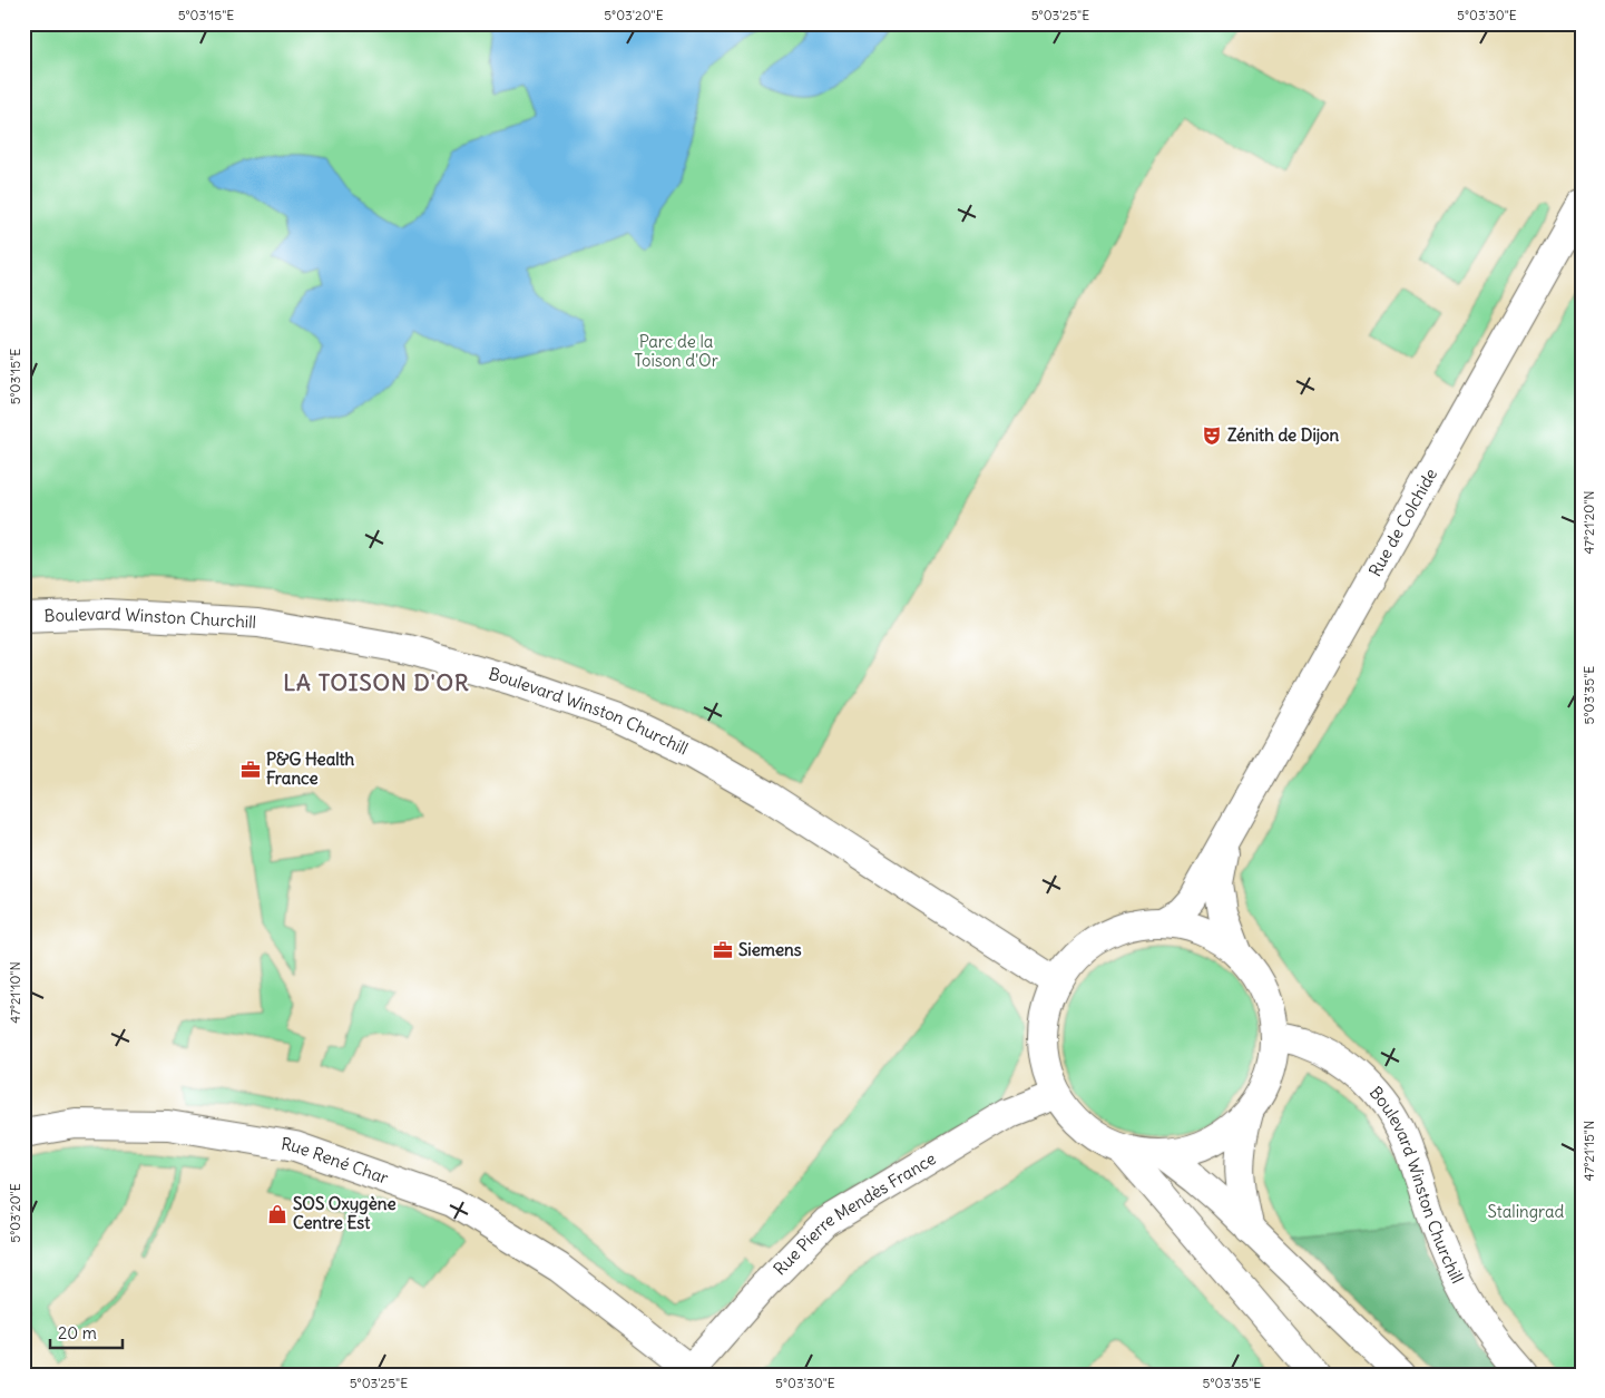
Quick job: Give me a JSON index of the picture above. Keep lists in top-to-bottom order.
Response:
{
  "streets": {
    "street": [
      "Rue de Colchide",
      "Boulevard Winston Churchill",
      "Rue René Char",
      "Rue Pierre Mendès France"
    ]
  },
  "crossings": [
    ["Rue René Char", "Rue Pierre Mendès France"]
  ],
  "districts": ["LA TOISON D'OR"],
  "parks": ["Parc de la Toison d'Or", "Stalingrad"],
  "places": {
    "theatre": ["Zénith de Dijon"],
    "office": ["P&G Health France", "Siemens"],
    "shop": ["SOS Oxygène Centre Est"]
  },
  "scale_bar": "20 m",
  "coordinates": [
    "5°03'15\"E",
    "5°03'20\"E",
    "5°03'25\"E",
    "5°03'30\"E",
    "47°21'20\"N",
    "5°03'35\"E",
    "47°21'10\"N",
    "47°21'15\"N"
  ]
}
